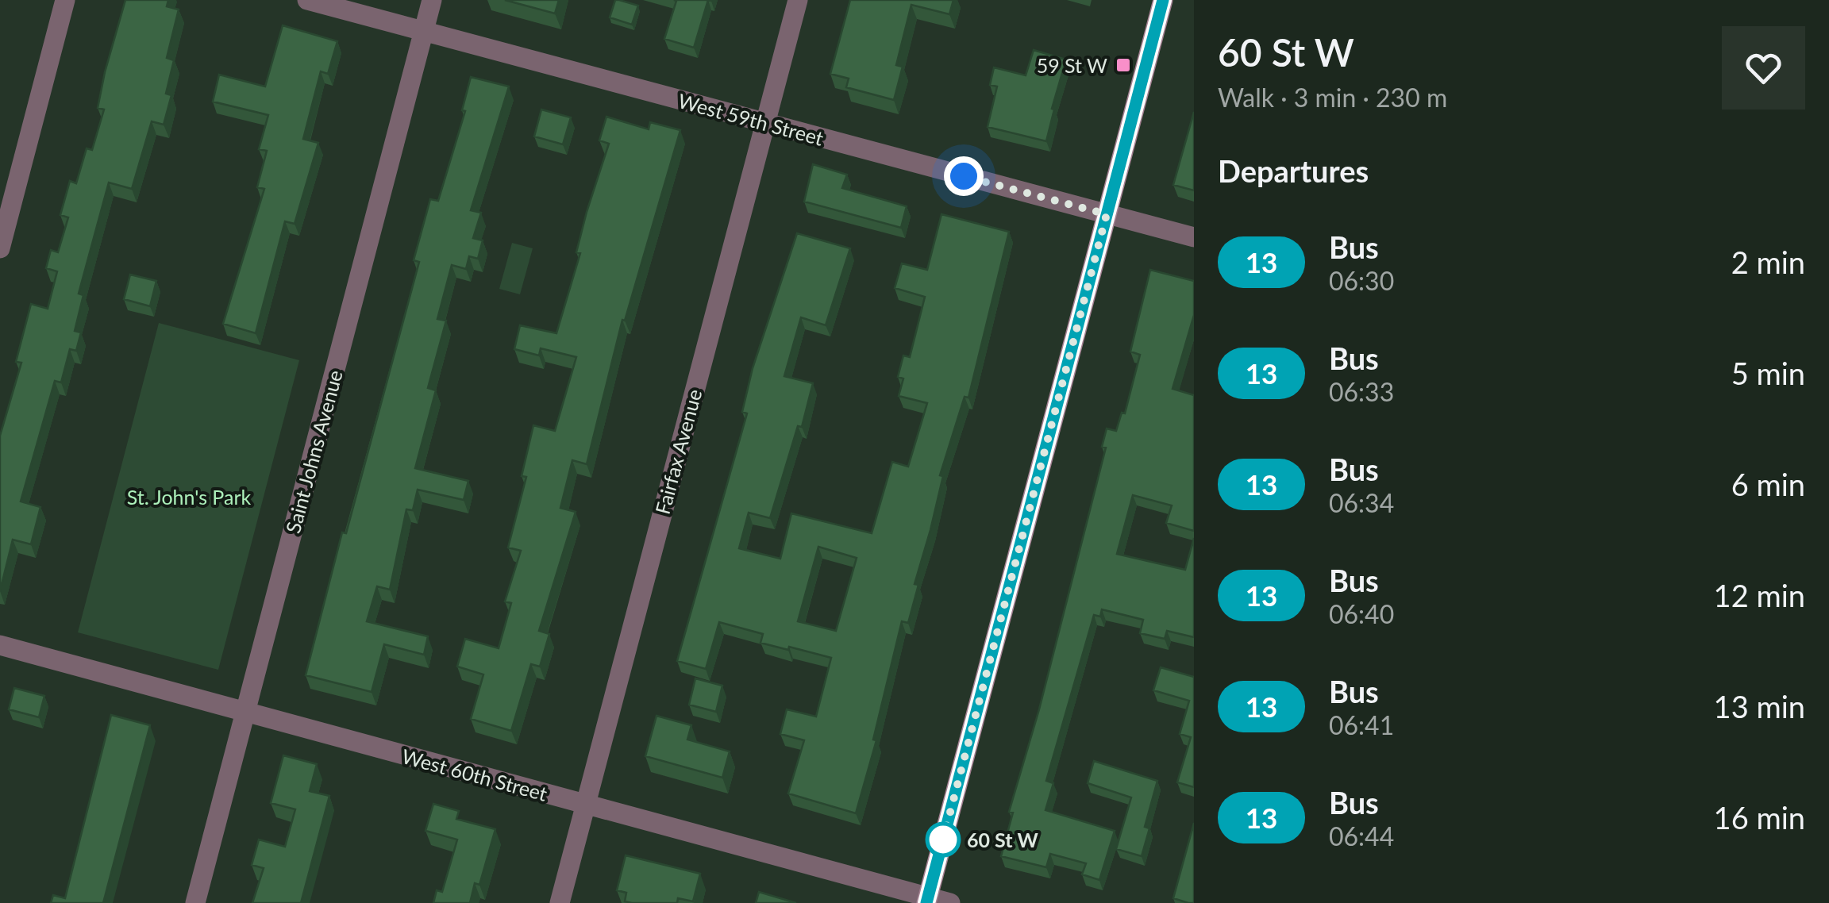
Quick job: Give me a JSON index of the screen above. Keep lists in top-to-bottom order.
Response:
{
  "streets": {
    "street": [
      "West 59th Street",
      "Saint Johns Avenue",
      "Fairfax Avenue",
      "West 60th Street"
    ]
  },
  "crossings": [
    ["West 59th Street", "Saint Johns Avenue"],
    ["West 59th Street", "Fairfax Avenue"],
    ["Saint Johns Avenue", "West 60th Street"],
    ["Fairfax Avenue", "West 60th Street"]
  ],
  "parks": ["St. John's Park"],
  "places": {
    "transit": ["59 St W"],
    "other": ["60 St W"]
  },
  "lines": ["bus line 13"],
  "page": {
    "heading": [
      ["60 St W", "Walk · 3 min · 230 m"],
      "Departures"
    ],
    "list": [
      {
        "mark": "13",
        "name": "Bus",
        "note": "06:30",
        "value": "2 min"
      },
      {
        "mark": "13",
        "name": "Bus",
        "note": "06:33",
        "value": "5 min"
      },
      {
        "mark": "13",
        "name": "Bus",
        "note": "06:34",
        "value": "6 min"
      },
      {
        "mark": "13",
        "name": "Bus",
        "note": "06:40",
        "value": "12 min"
      },
      {
        "mark": "13",
        "name": "Bus",
        "note": "06:41",
        "value": "13 min"
      },
      {
        "mark": "13",
        "name": "Bus",
        "note": "06:44",
        "value": "16 min"
      }
    ]
  }
}
